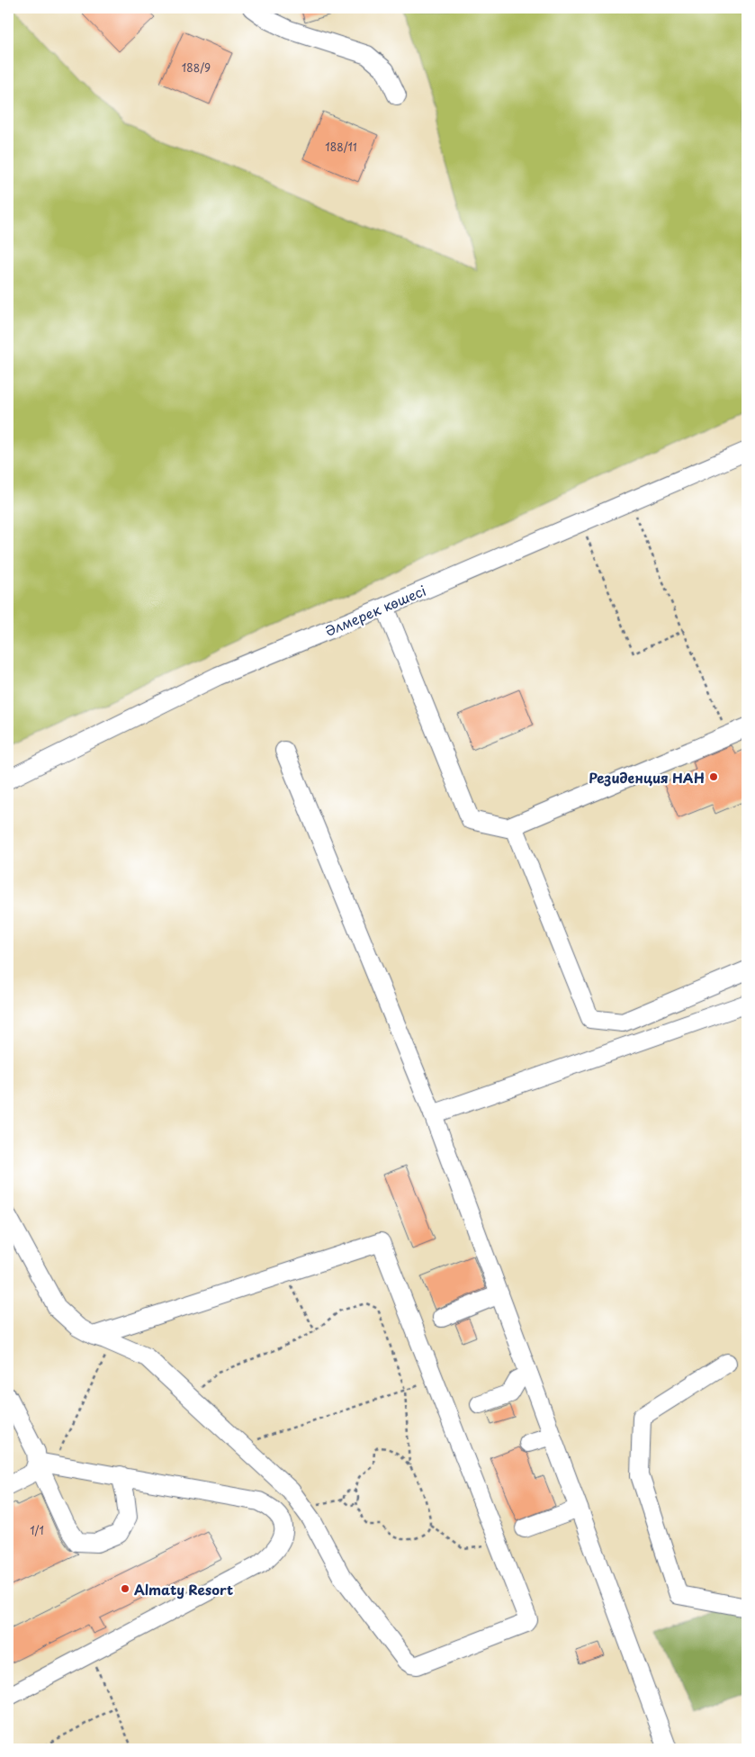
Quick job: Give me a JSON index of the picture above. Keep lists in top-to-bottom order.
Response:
{
  "streets": {
    "street": ["Әлмерек көшесі"]
  },
  "places": ["Резиденция НАН", "Almaty Resort"],
  "house_numbers": ["188/9", "188/11", "1/1"]
}
